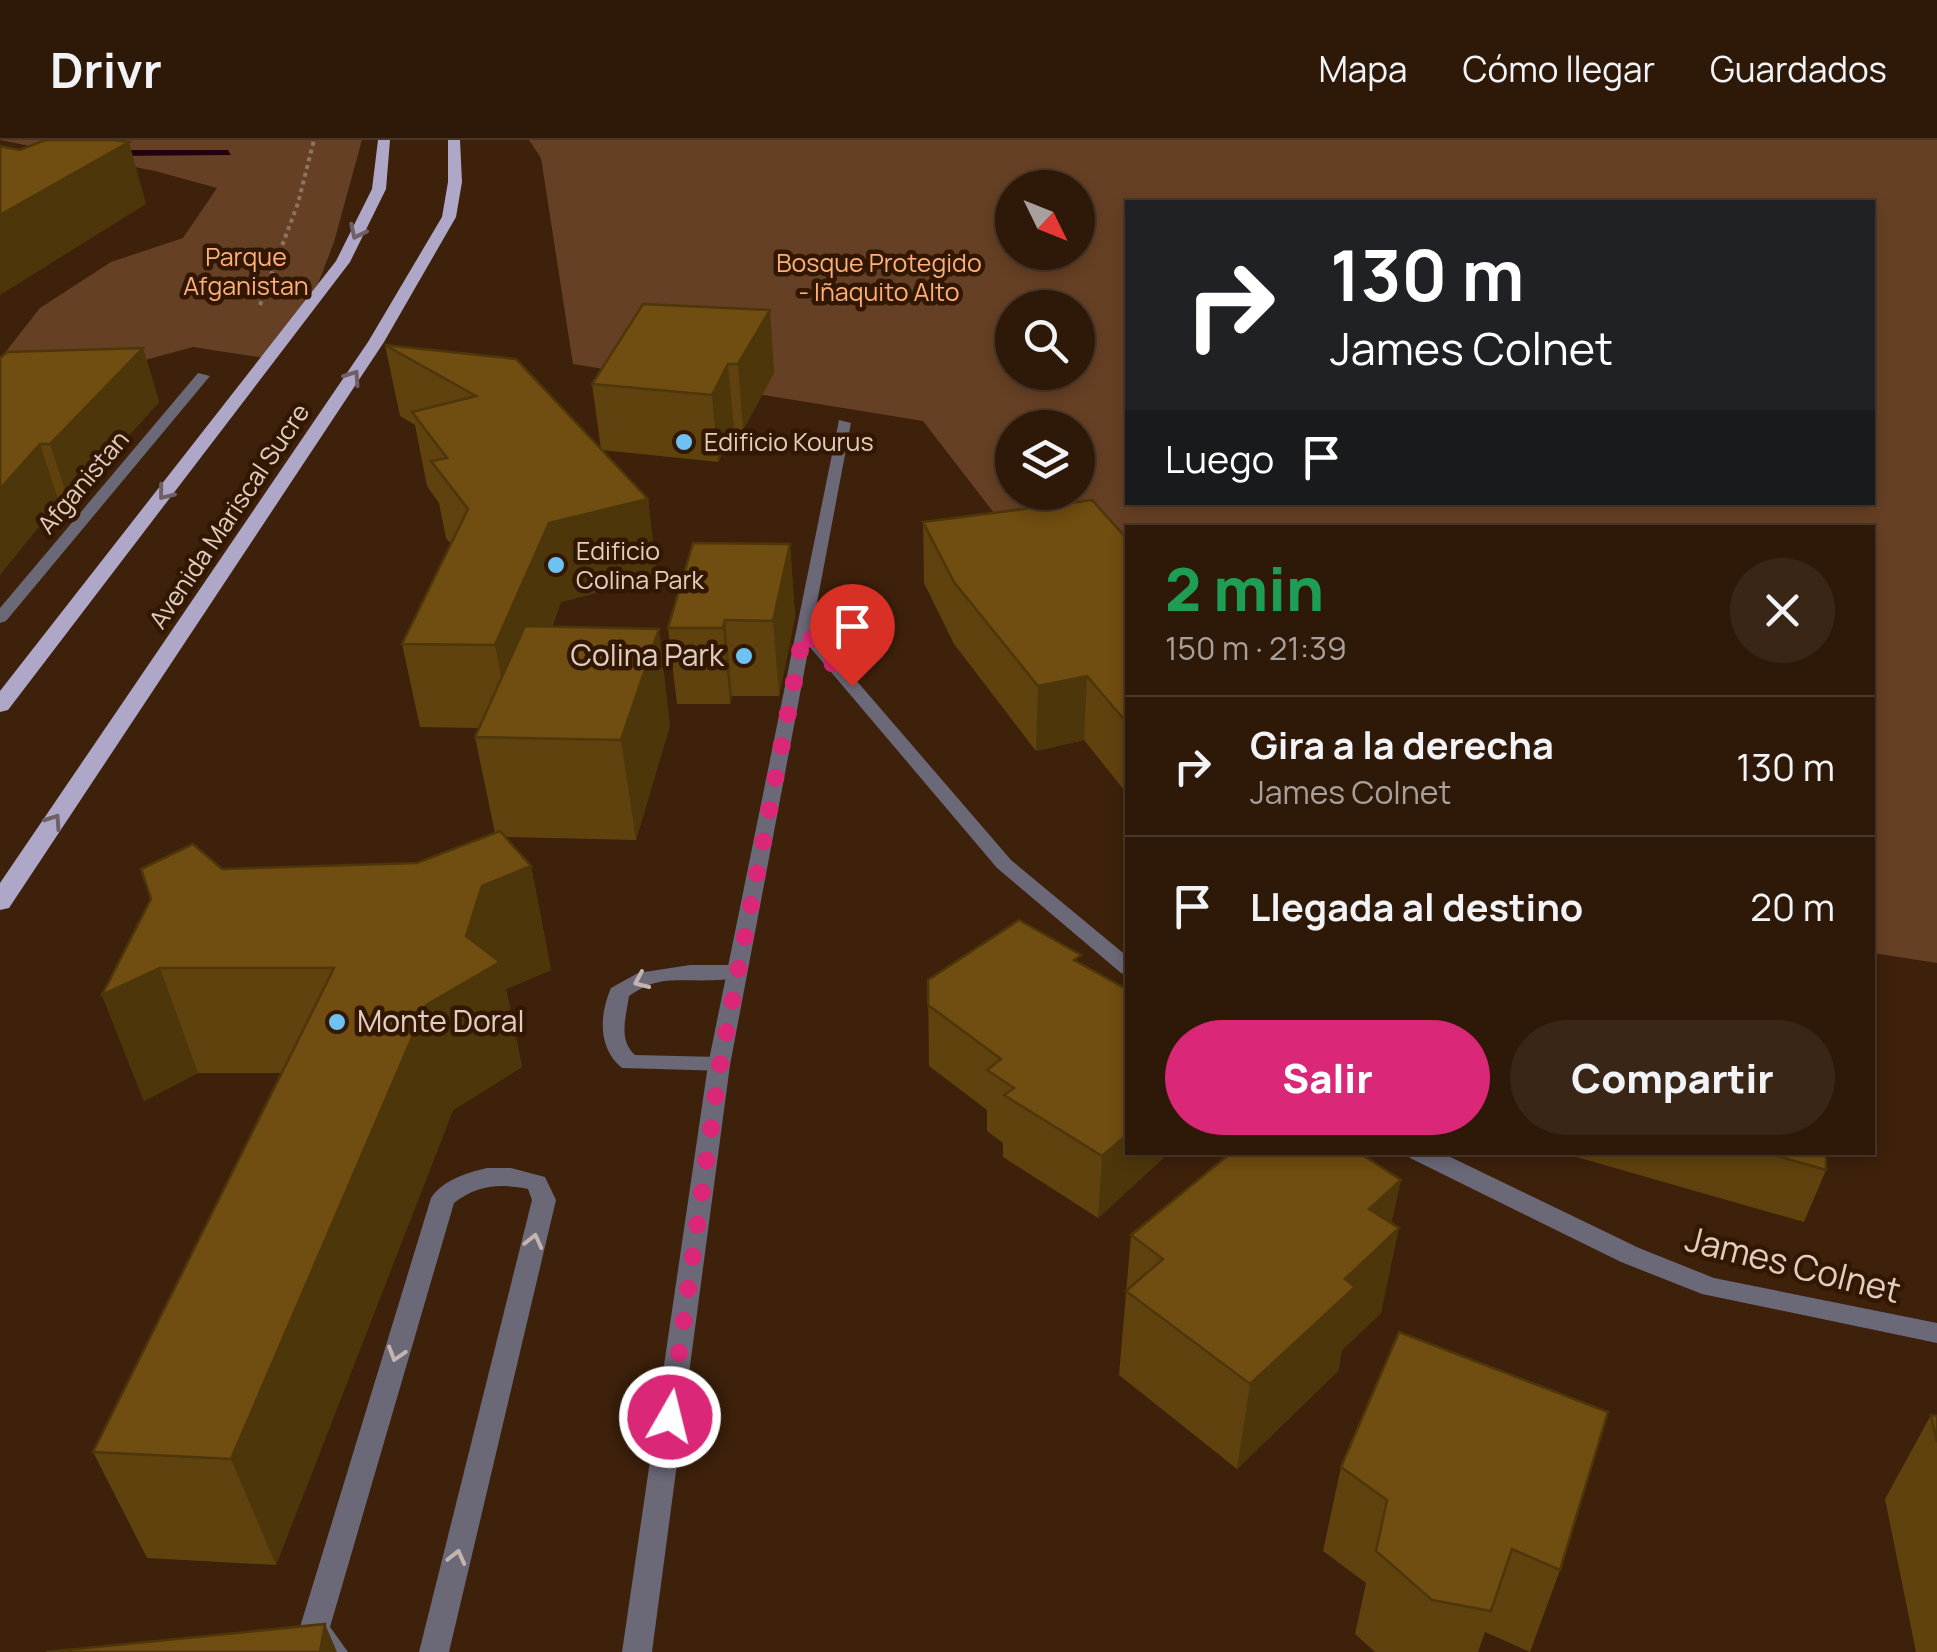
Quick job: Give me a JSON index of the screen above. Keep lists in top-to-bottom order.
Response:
{
  "streets": {
    "main road": ["Avenida Mariscal Sucre"],
    "street": ["Afganistan", "James Colnet"]
  },
  "parks": ["Parque Afganistan", "Bosque Protegido - Iñaquito Alto"],
  "places": [
    "Edificio Kourus",
    "Edificio Colina Park",
    "Colina Park",
    "Monte Doral"
  ],
  "north": "bottom right",
  "page": {
    "header": "Drivr",
    "nav": ["Mapa", "Cómo llegar", "Guardados"],
    "turn": ["130 m", "James Colnet"],
    "then": "Luego",
    "heading": ["2 min", "150 m · 21:39"],
    "list": [
      {
        "name": "Gira a la derecha",
        "note": "James Colnet",
        "value": "130 m"
      },
      {
        "name": "Llegada al destino",
        "value": "20 m"
      }
    ],
    "buttons": ["Salir", "Compartir"]
  }
}
